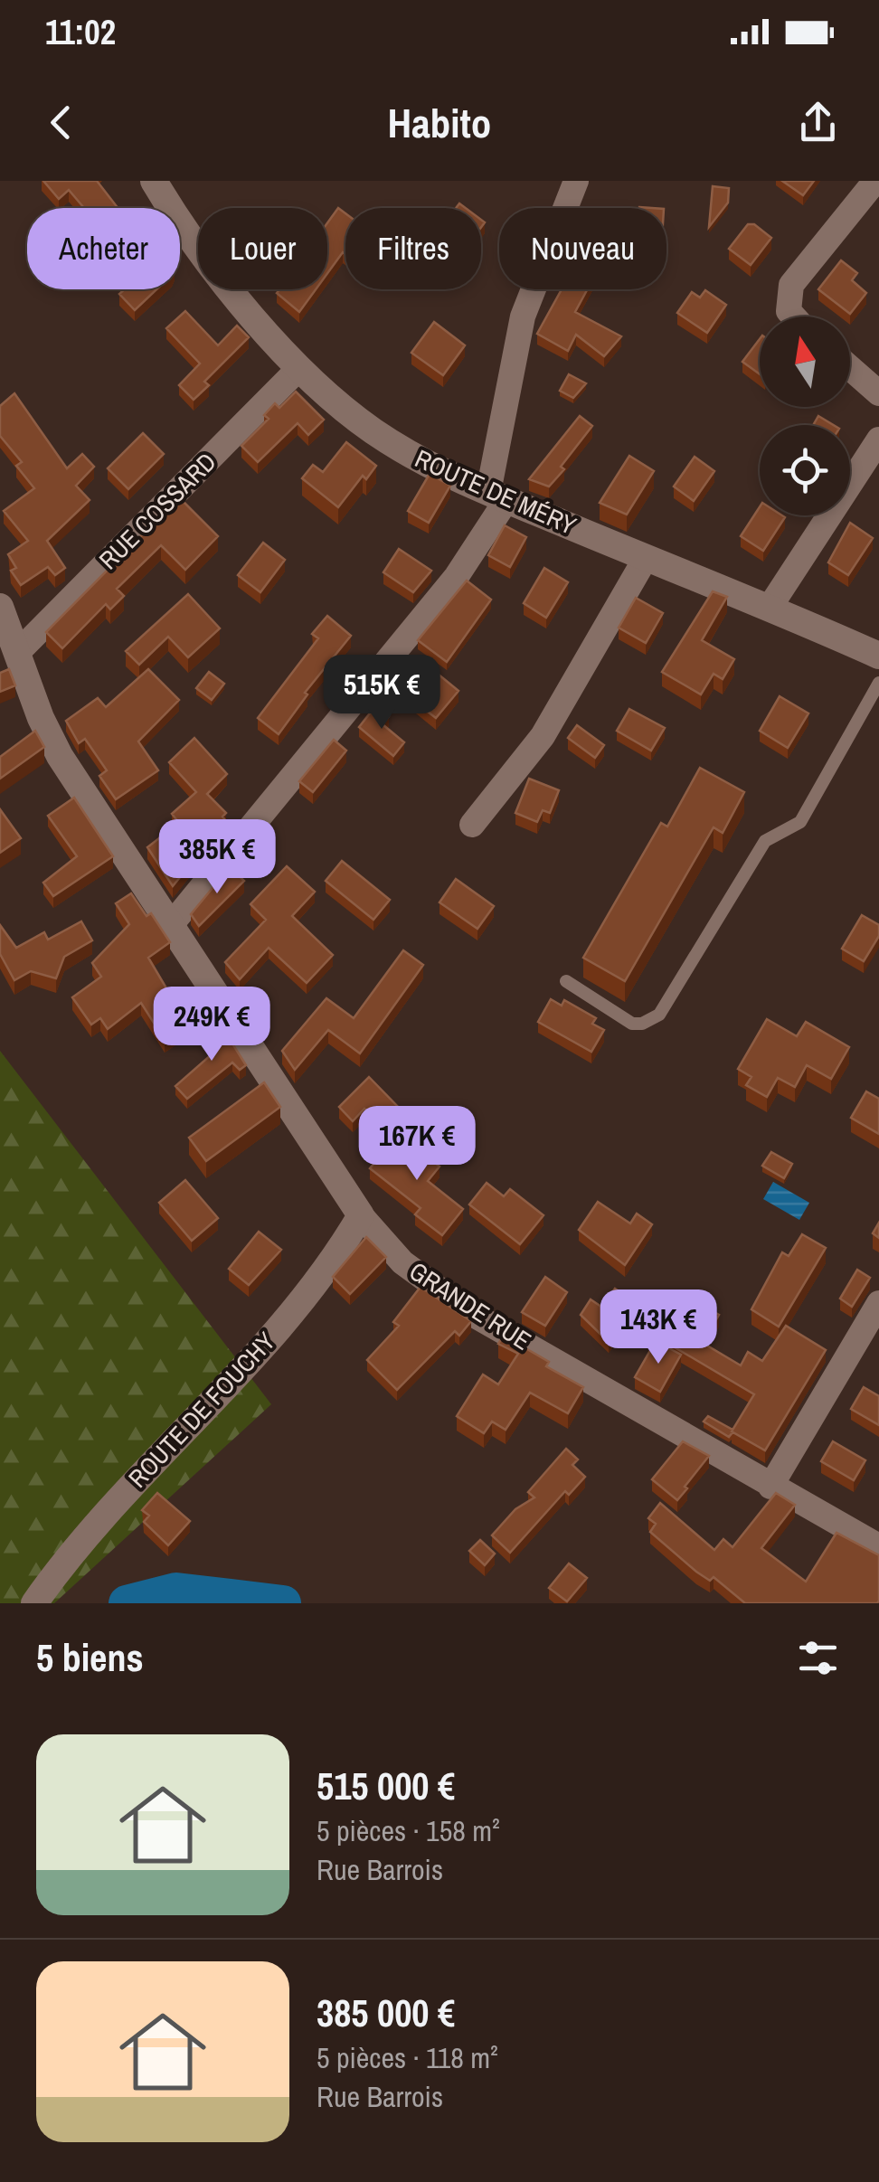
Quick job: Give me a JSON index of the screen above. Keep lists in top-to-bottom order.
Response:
{
  "streets": {
    "street": [
      "ROUTE DE MÉRY",
      "RUE COSSARD",
      "GRANDE RUE",
      "ROUTE DE FOUCHY"
    ]
  },
  "crossings": [
    ["ROUTE DE MÉRY", "RUE COSSARD"],
    ["RUE COSSARD", "GRANDE RUE"],
    ["GRANDE RUE", "ROUTE DE FOUCHY"]
  ],
  "north": "top",
  "page": {
    "status": "11:02",
    "header": "Habito",
    "chip": [
      "Acheter",
      "Louer",
      "Filtres",
      "Nouveau"
    ],
    "price": [
      "515K €",
      "385K €",
      "249K €",
      "167K €",
      "143K €"
    ],
    "heading": "5 biens",
    "list": [
      {
        "name": "515 000 €",
        "note": "5 pièces · 158 m² · Rue Barrois"
      },
      {
        "name": "385 000 €",
        "note": "5 pièces · 118 m² · Rue Barrois"
      }
    ]
  }
}
